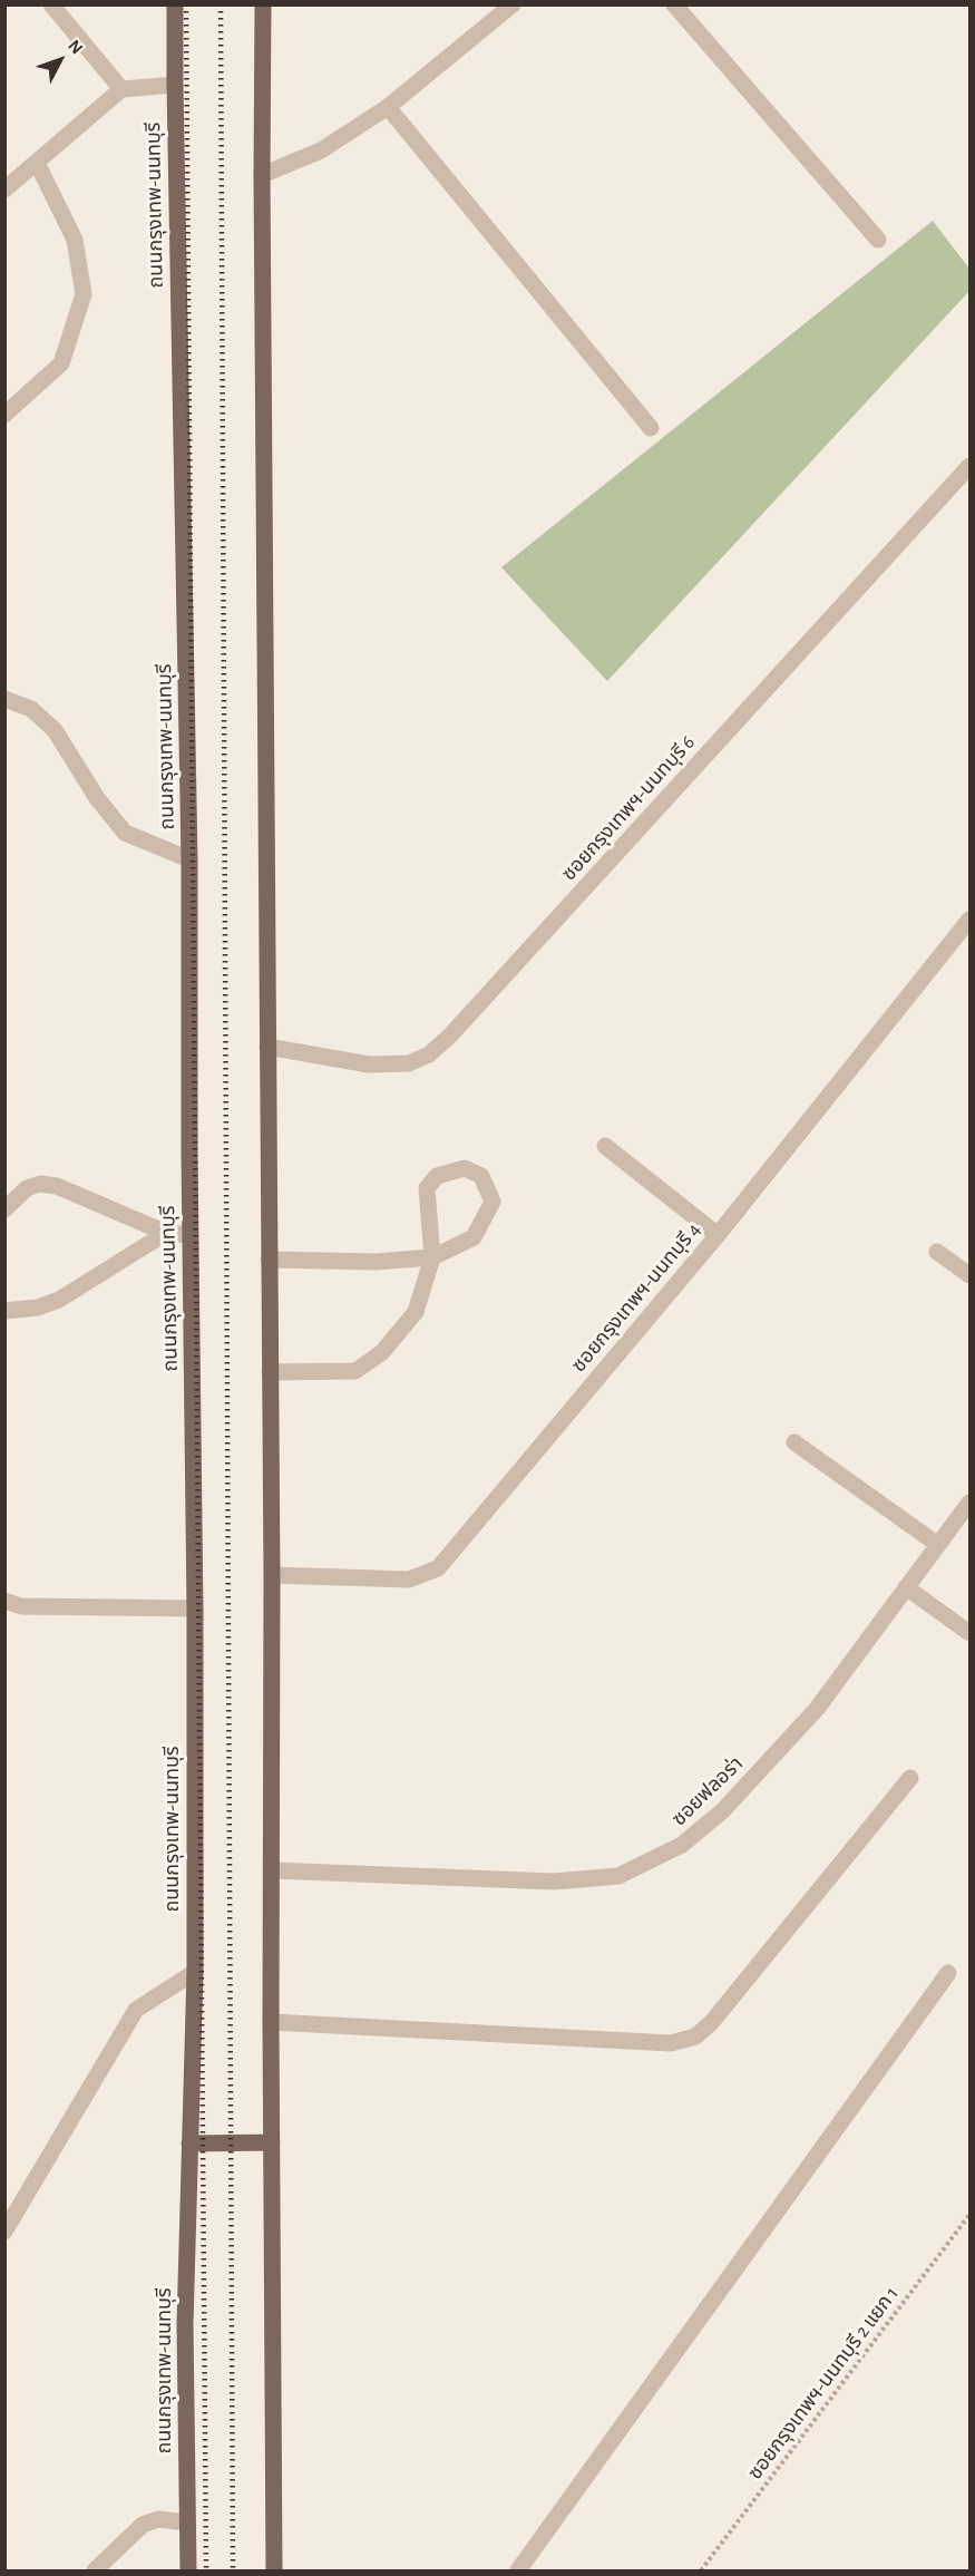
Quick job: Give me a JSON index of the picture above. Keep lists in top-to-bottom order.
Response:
{
  "streets": {
    "main road": ["ถนนกรุงเทพ-นนทบุรี"],
    "street": ["ซอยกรุงเทพฯ-นนทบุรี 6", "ซอยกรุงเทพฯ-นนทบุรี 4", "ซอยฟลอร่า"],
    "path": ["ซอยกรุงเทพฯ-นนทบุรี 2 แยก 1"]
  },
  "north": "top right"
}
